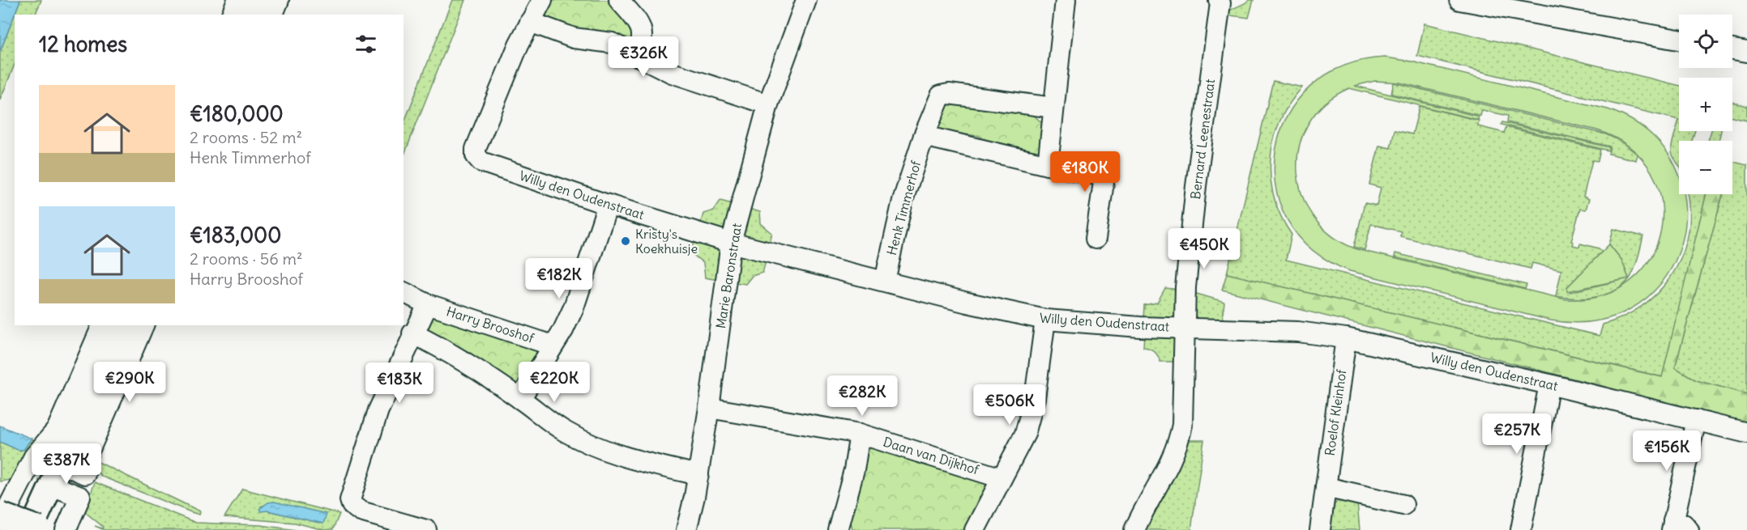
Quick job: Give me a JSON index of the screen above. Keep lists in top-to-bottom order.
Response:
{
  "streets": {
    "street": [
      "Bernard Leenestraat",
      "Willy den Oudenstraat",
      "Henk Timmerhof",
      "Marie Baronstraat",
      "Harry Brooshof",
      "Roelof Kleinhof",
      "Daan van Dijkhof"
    ]
  },
  "crossings": [
    ["Bernard Leenestraat", "Willy den Oudenstraat"],
    ["Willy den Oudenstraat", "Henk Timmerhof"],
    ["Willy den Oudenstraat", "Marie Baronstraat"],
    ["Willy den Oudenstraat", "Harry Brooshof"],
    ["Willy den Oudenstraat", "Roelof Kleinhof"],
    ["Marie Baronstraat", "Daan van Dijkhof"]
  ],
  "places": ["Kristy's Koekhuisje"],
  "page": {
    "map_buttons": ["+", "−"],
    "heading": "12 homes",
    "price": [
      "€326K",
      "€180K",
      "€450K",
      "€182K",
      "€290K",
      "€220K",
      "€183K",
      "€282K",
      "€506K",
      "€257K",
      "€156K",
      "€387K"
    ],
    "list": [
      {
        "name": "€180,000",
        "note": "2 rooms · 52 m² · Henk Timmerhof"
      },
      {
        "name": "€183,000",
        "note": "2 rooms · 56 m² · Harry Brooshof"
      }
    ]
  }
}
